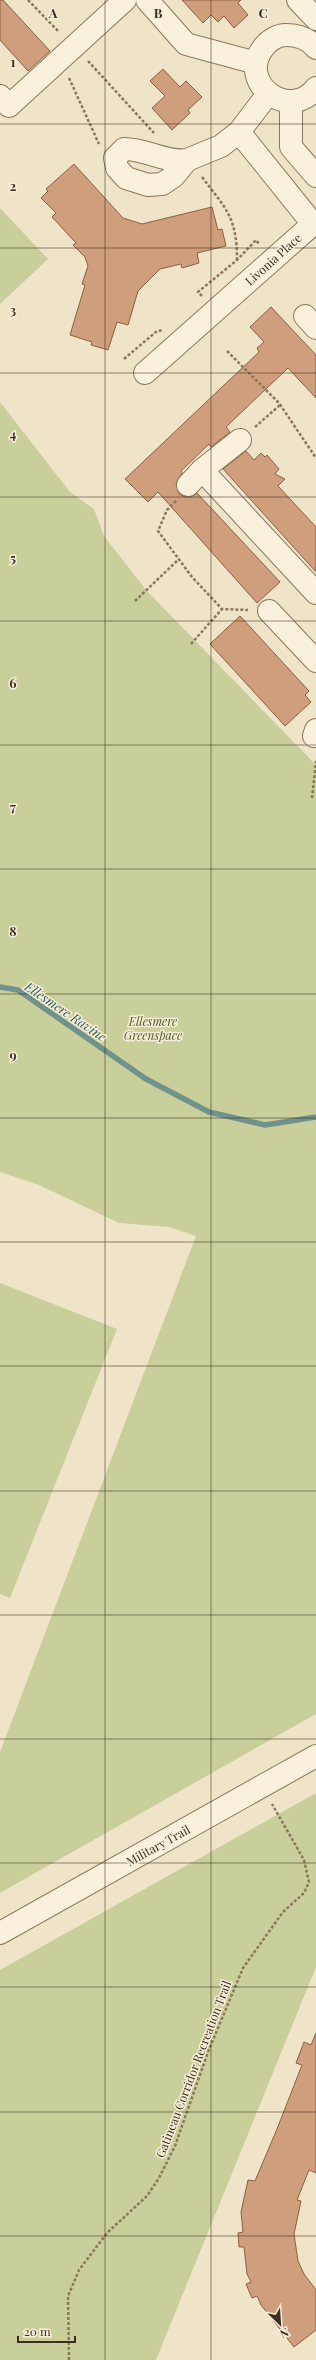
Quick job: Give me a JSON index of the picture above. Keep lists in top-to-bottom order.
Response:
{
  "streets": {
    "street": ["Livonia Place", "Military Trail"],
    "path": ["Gatineau Corridor Recreation Trail"]
  },
  "crossings": [
    ["Military Trail", "Gatineau Corridor Recreation Trail"]
  ],
  "water": ["Ellesmere Ravine"],
  "parks": ["Ellesmere Greenspace"],
  "scale_bar": "20 m",
  "north": "bottom right",
  "grid": {
    "columns": ["A", "B", "C"],
    "rows": [
      "1",
      "2",
      "3",
      "4",
      "5",
      "6",
      "7",
      "8",
      "9"
    ]
  }
}
